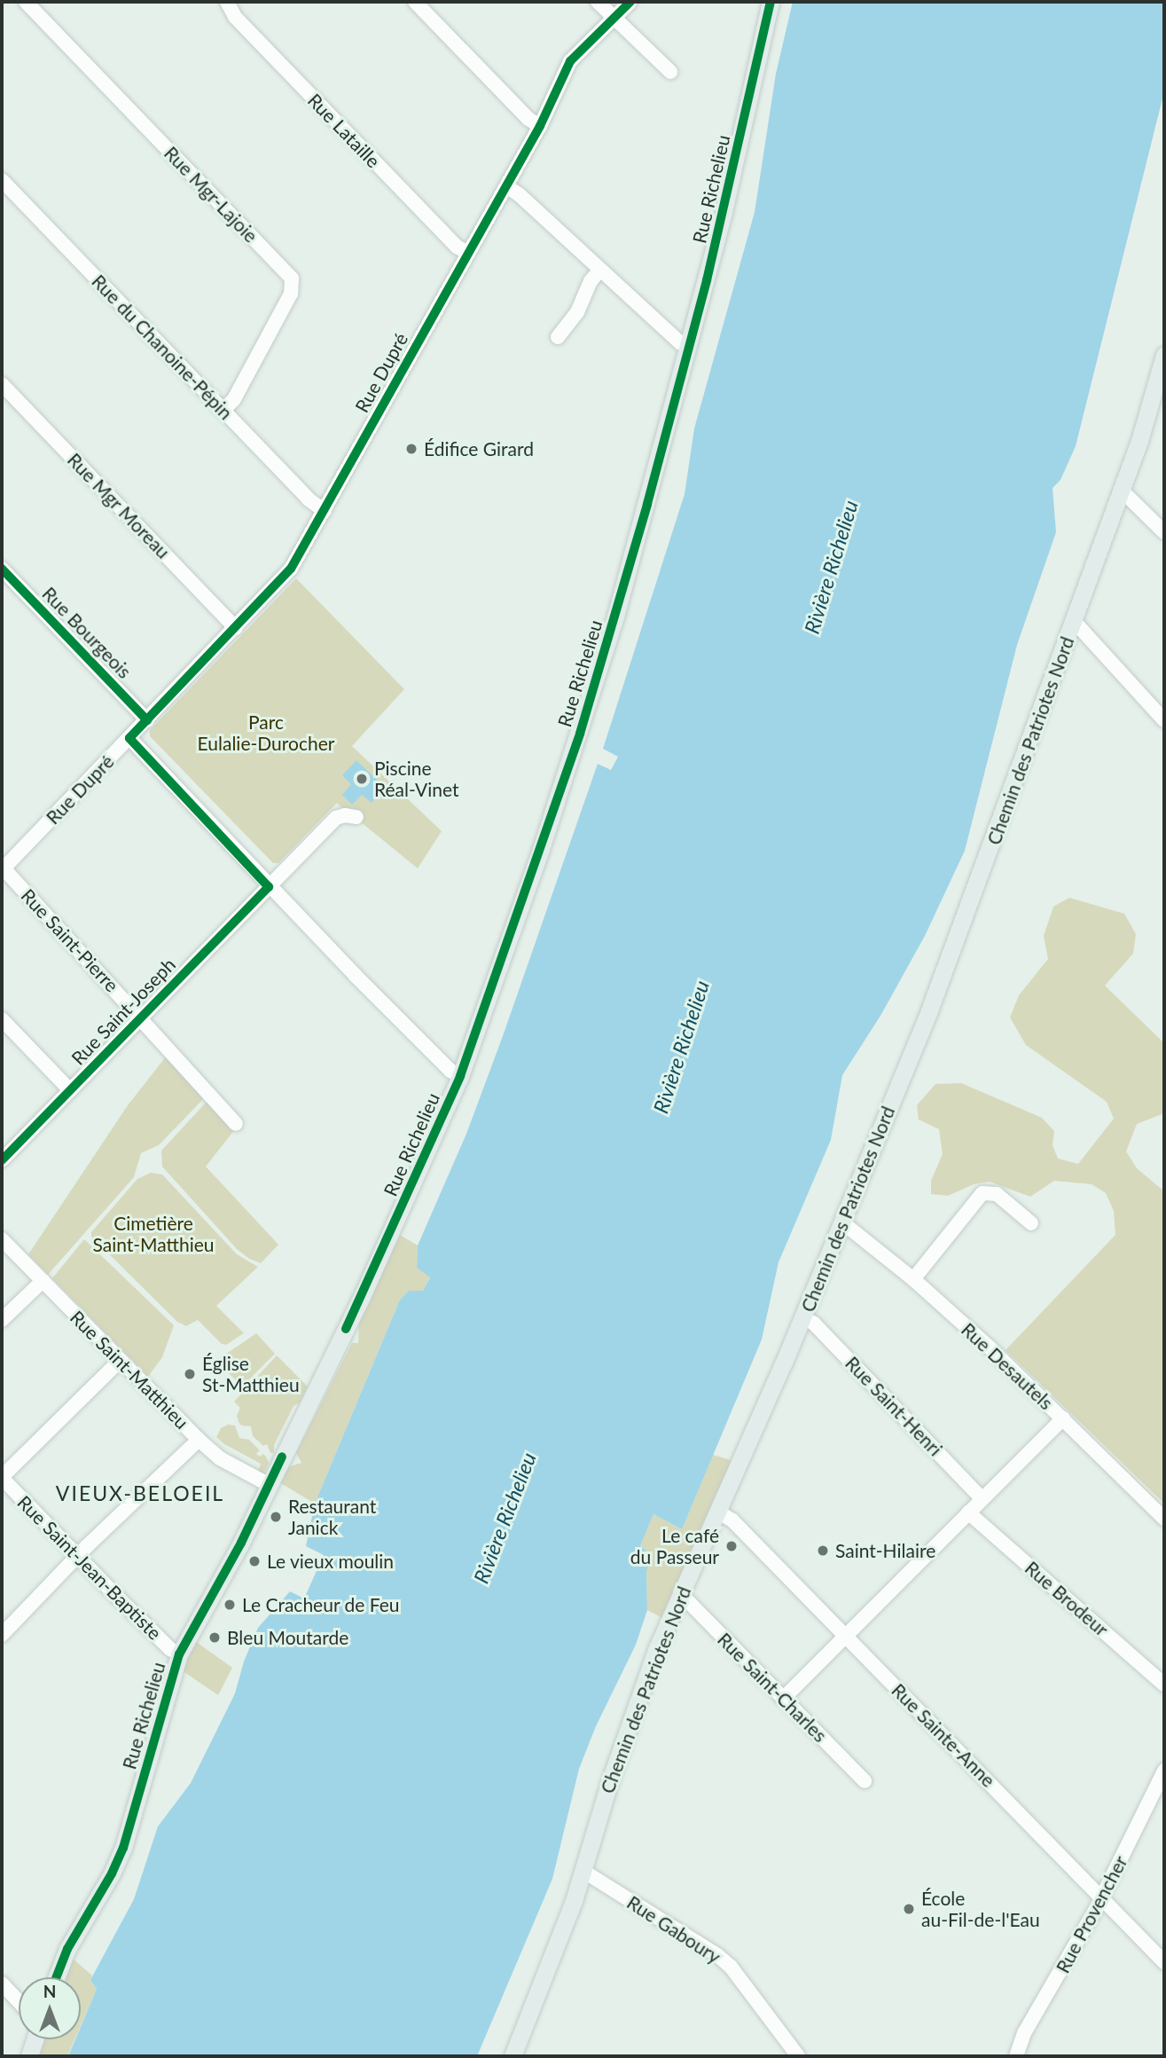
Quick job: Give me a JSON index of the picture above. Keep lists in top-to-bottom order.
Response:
{
  "streets": {
    "main road": ["Rue Richelieu", "Chemin des Patriotes Nord"],
    "street": [
      "Rue Lataille",
      "Rue Mgr-Lajoie",
      "Rue du Chanoine-Pépin",
      "Rue Dupré",
      "Rue Mgr Moreau",
      "Rue Bourgeois",
      "Rue Saint-Pierre",
      "Rue Saint-Joseph",
      "Rue Desautels",
      "Rue Saint-Matthieu",
      "Rue Saint-Henri",
      "Rue Saint-Jean-Baptiste",
      "Rue Brodeur",
      "Rue Saint-Charles",
      "Rue Sainte-Anne",
      "Rue Provencher",
      "Rue Gaboury"
    ]
  },
  "crossings": [
    ["Rue Lataille", "Rue Dupré"],
    ["Rue Richelieu", "Rue Saint-Matthieu"],
    ["Rue Richelieu", "Rue Saint-Jean-Baptiste"],
    ["Rue Mgr-Lajoie", "Rue du Chanoine-Pépin"],
    ["Rue du Chanoine-Pépin", "Rue Dupré"],
    ["Rue Dupré", "Rue Mgr Moreau"],
    ["Rue Dupré", "Rue Bourgeois"],
    ["Rue Dupré", "Rue Saint-Pierre"],
    ["Chemin des Patriotes Nord", "Rue Desautels"],
    ["Chemin des Patriotes Nord", "Rue Saint-Henri"],
    ["Chemin des Patriotes Nord", "Rue Saint-Charles"],
    ["Chemin des Patriotes Nord", "Rue Sainte-Anne"],
    ["Chemin des Patriotes Nord", "Rue Gaboury"],
    ["Rue Saint-Pierre", "Rue Saint-Joseph"],
    ["Rue Sainte-Anne", "Rue Provencher"]
  ],
  "districts": ["VIEUX-BELOEIL"],
  "water": ["Rivière Richelieu"],
  "parks": ["Parc Eulalie-Durocher", "Cimetière Saint-Matthieu"],
  "places": [
    "Édifice Girard",
    "Piscine Réal-Vinet",
    "Église St-Matthieu",
    "Restaurant Janick",
    "Le café du Passeur",
    "Saint-Hilaire",
    "Le vieux moulin",
    "Le Cracheur de Feu",
    "Bleu Moutarde",
    "École au-Fil-de-l'Eau"
  ],
  "north": "top"
}
